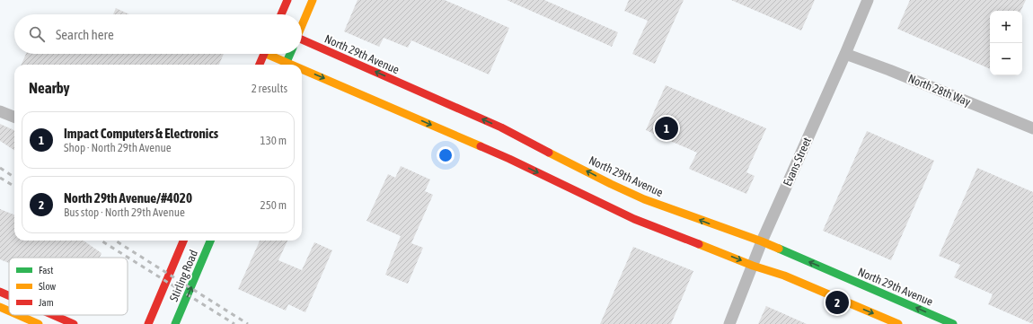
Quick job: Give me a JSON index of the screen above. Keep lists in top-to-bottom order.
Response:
{
  "streets": {
    "street": [
      "North 29th Avenue",
      "North 28th Way",
      "Evans Street",
      "Stirling Road"
    ]
  },
  "crossings": [
    ["North 29th Avenue", "Evans Street"],
    ["North 28th Way", "Evans Street"]
  ],
  "legend": ["Fast", "Slow", "Jam"],
  "page": {
    "map_buttons": ["+", "−"],
    "search": "Search here",
    "heading": ["Nearby", "2 results"],
    "list": [
      {
        "mark": "1",
        "name": "Impact Computers & Electronics",
        "note": "Shop · North 29th Avenue",
        "value": "130 m"
      },
      {
        "mark": "2",
        "name": "North 29th Avenue/#4020",
        "note": "Bus stop · North 29th Avenue",
        "value": "250 m"
      }
    ],
    "pins": ["1", "2"]
  }
}
